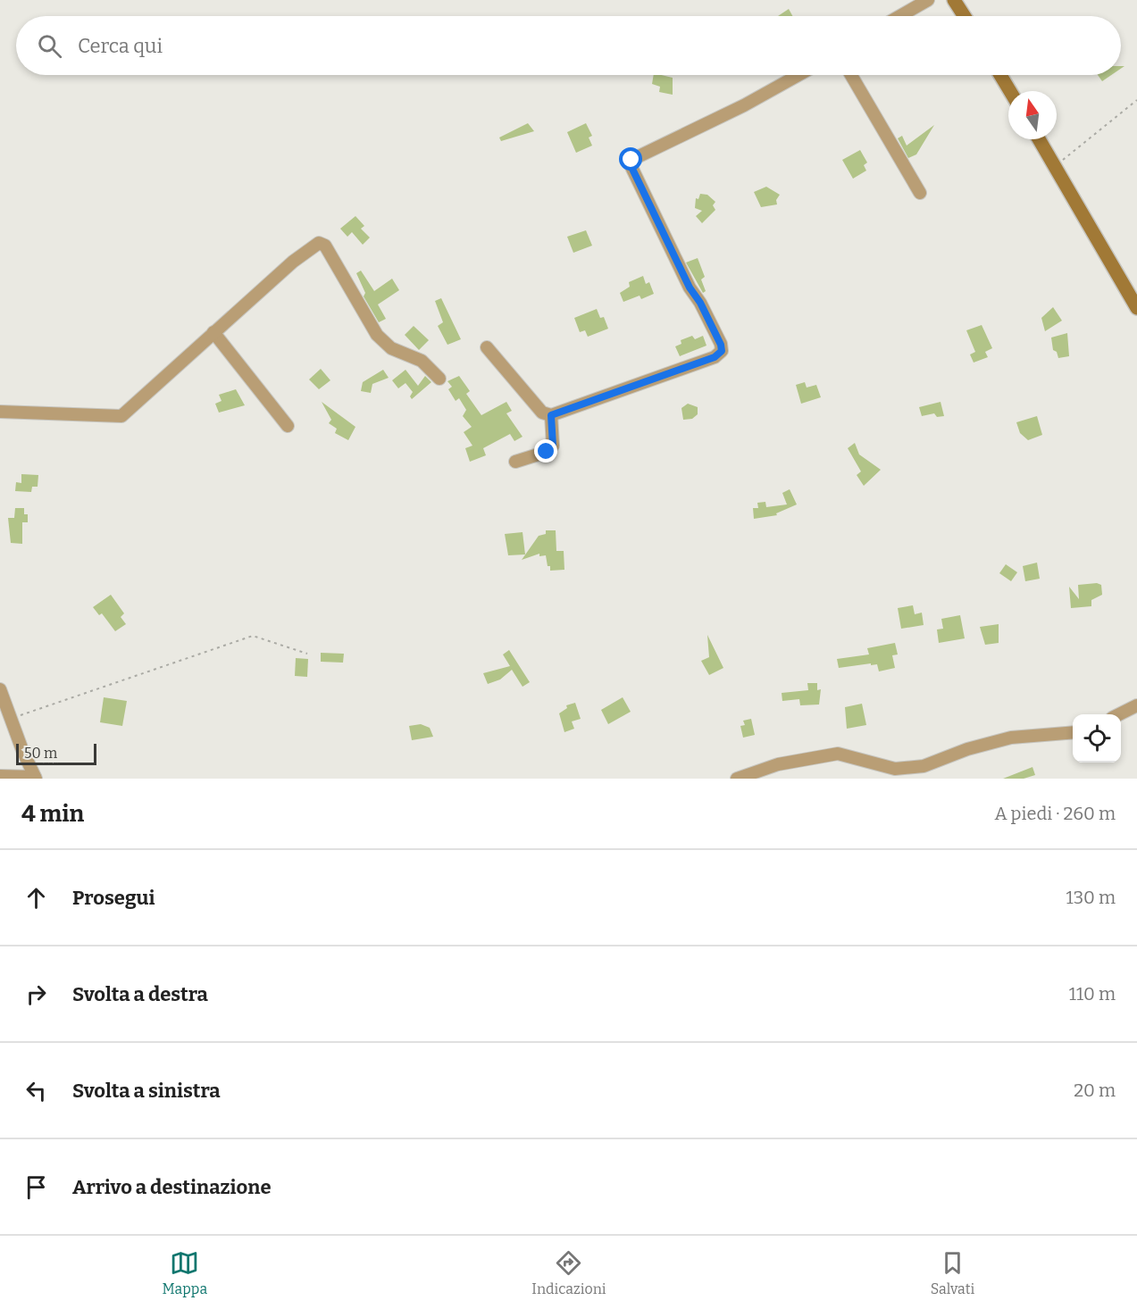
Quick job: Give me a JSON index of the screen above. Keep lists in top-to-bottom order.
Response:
{
  "scale_bar": "50 m",
  "north": "top",
  "page": {
    "search": "Cerca qui",
    "scale": "50 m",
    "heading": ["4 min", "A piedi · 260 m"],
    "list": [
      ["Prosegui", "130 m"],
      ["Svolta a destra", "110 m"],
      ["Svolta a sinistra", "20 m"],
      "Arrivo a destinazione"
    ],
    "nav": ["Mappa", "Indicazioni", "Salvati"]
  }
}
